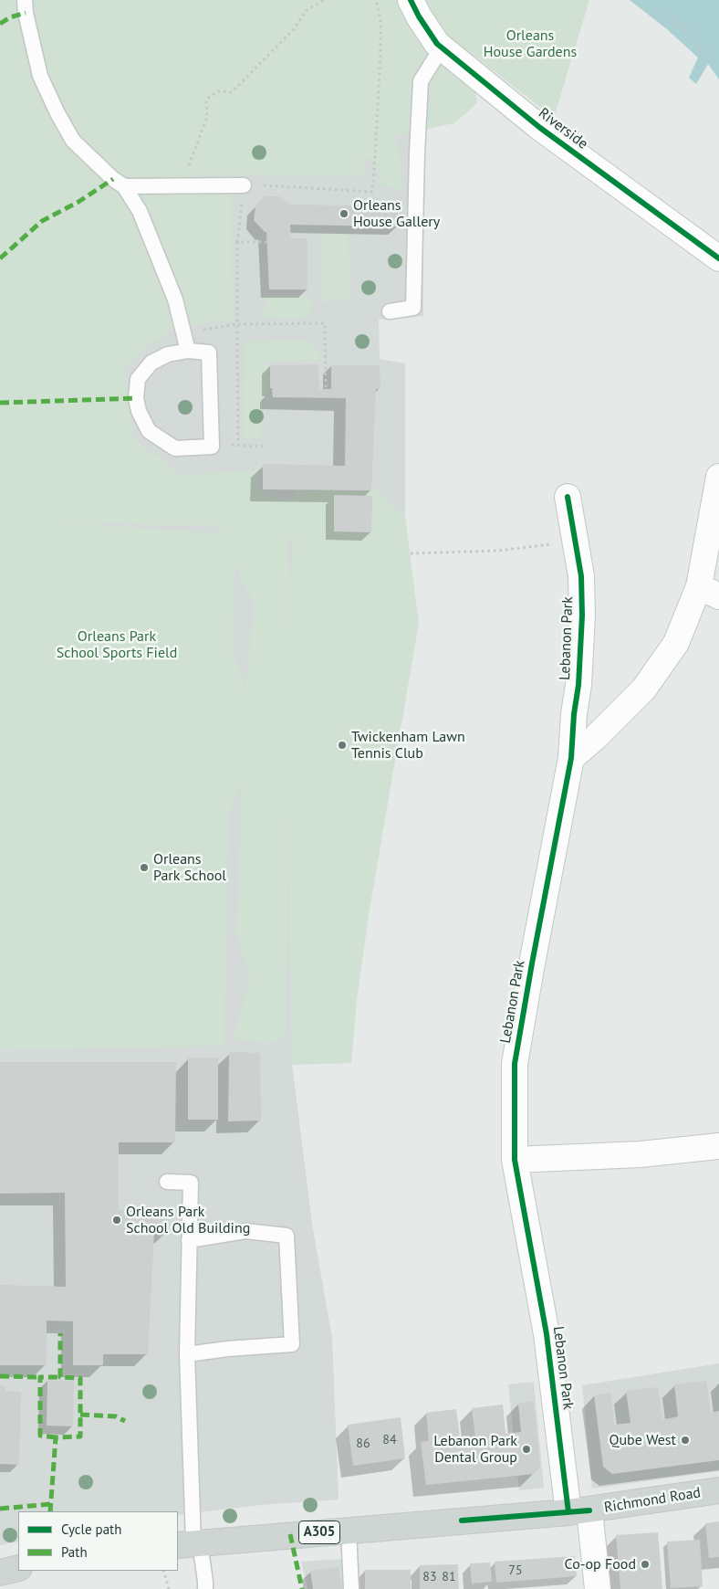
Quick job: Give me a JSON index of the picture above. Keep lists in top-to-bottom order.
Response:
{
  "streets": {
    "main road": ["Richmond Road", "A305"],
    "street": ["Riverside", "Lebanon Park"]
  },
  "crossings": [
    ["Lebanon Park", "Richmond Road"]
  ],
  "parks": ["Orleans House Gardens", "Orleans Park School Sports Field"],
  "places": [
    "Orleans House Gallery",
    "Twickenham Lawn Tennis Club",
    "Orleans Park School",
    "Orleans Park School Old Building",
    "Qube West",
    "Lebanon Park Dental Group",
    "Co-op Food"
  ],
  "house_numbers": [
    "84",
    "86",
    "75",
    "83",
    "81"
  ],
  "legend": ["Cycle path", "Path"]
}
